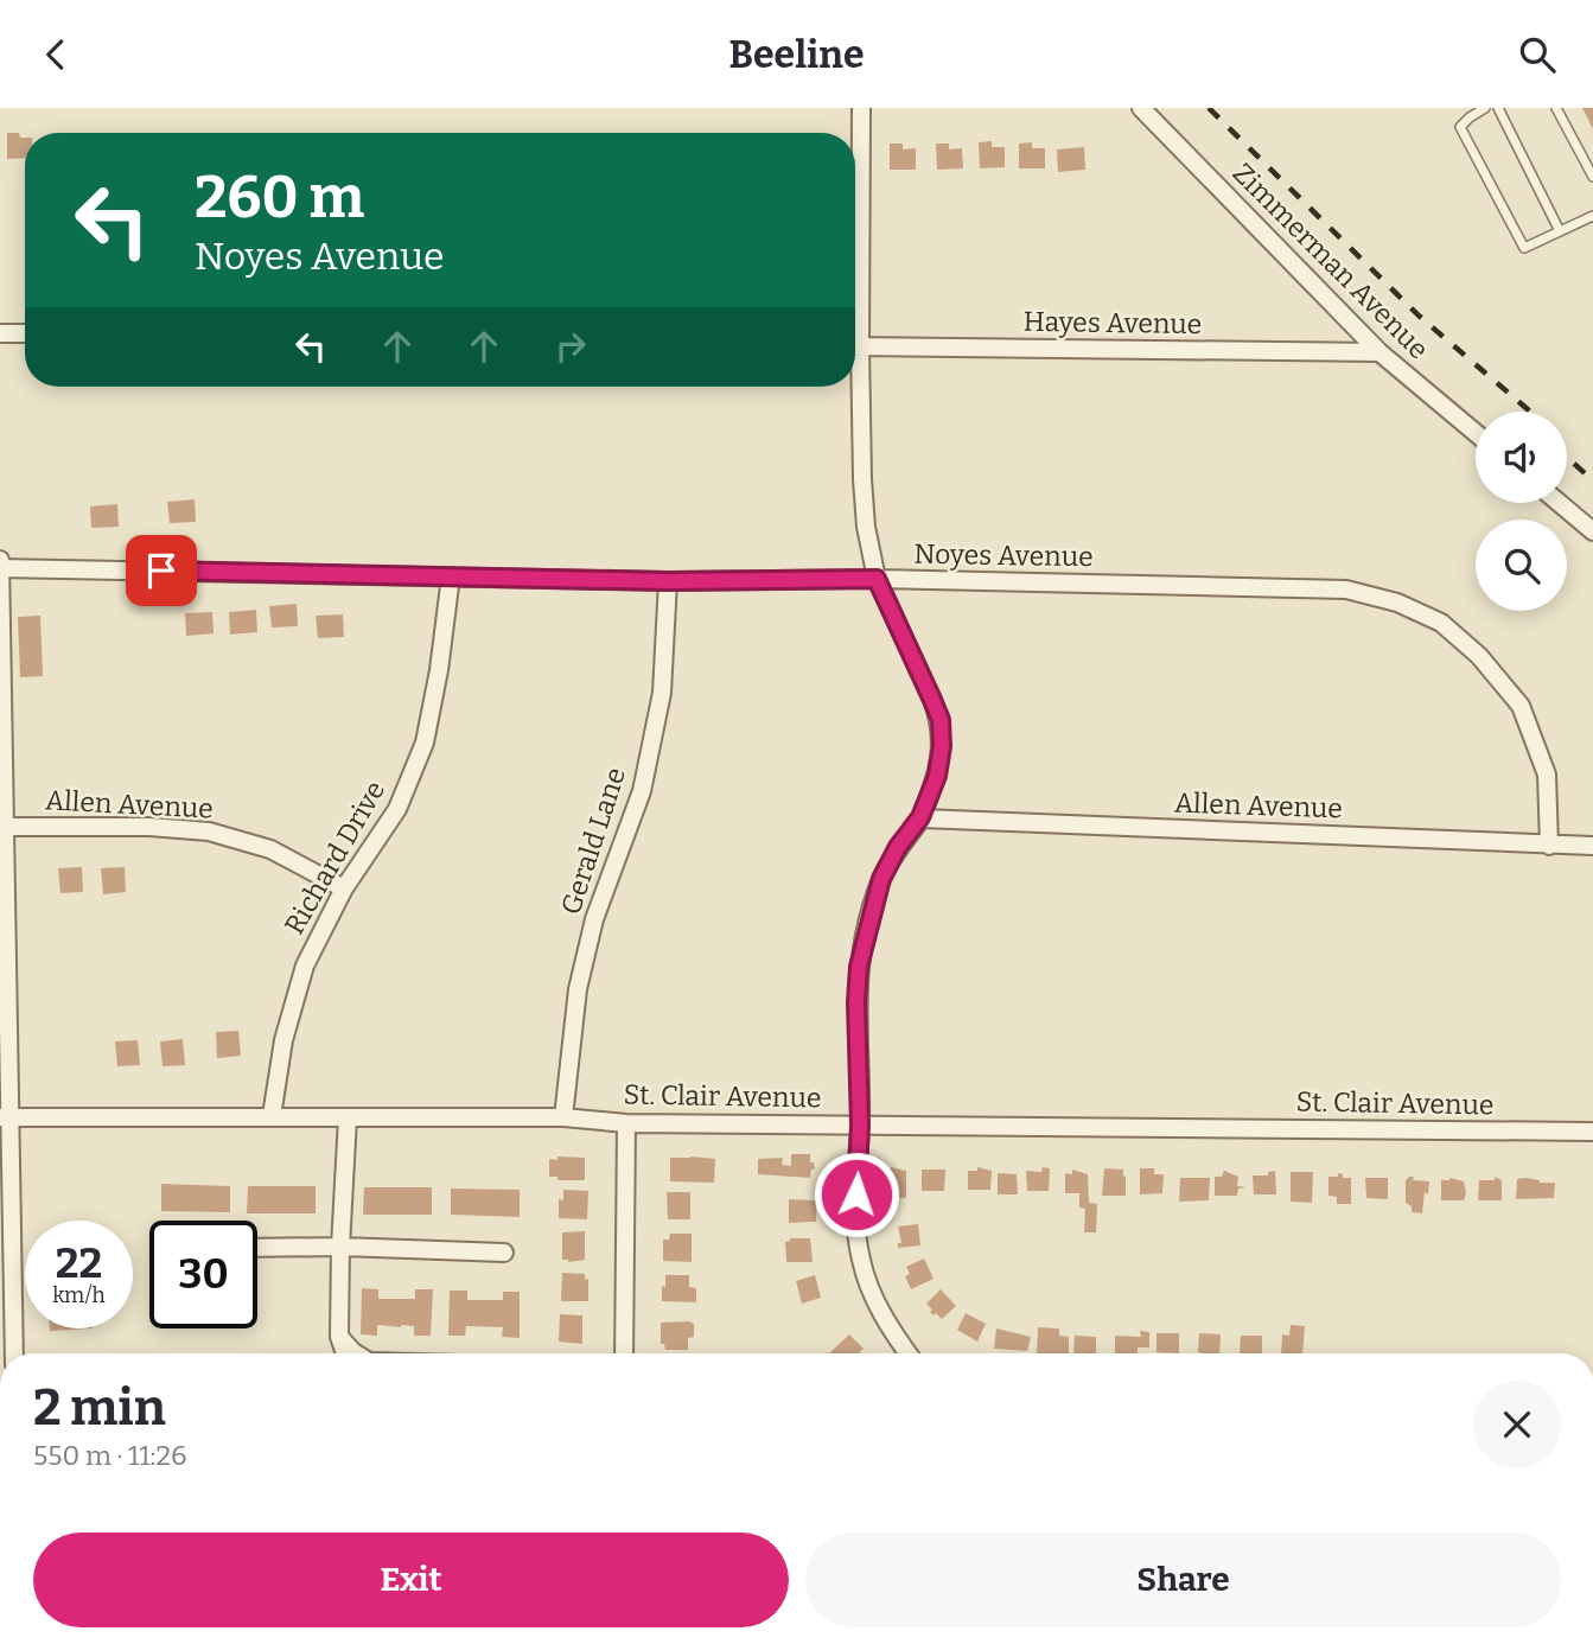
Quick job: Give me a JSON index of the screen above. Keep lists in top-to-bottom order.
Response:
{
  "streets": {
    "street": [
      "Zimmerman Avenue",
      "Hayes Avenue",
      "Noyes Avenue",
      "Allen Avenue",
      "Gerald Lane",
      "Richard Drive",
      "St. Clair Avenue"
    ]
  },
  "crossings": [
    ["Zimmerman Avenue", "Hayes Avenue"],
    ["Noyes Avenue", "Allen Avenue"],
    ["Noyes Avenue", "Gerald Lane"],
    ["Noyes Avenue", "Richard Drive"],
    ["Allen Avenue", "Richard Drive"],
    ["Gerald Lane", "St. Clair Avenue"],
    ["Richard Drive", "St. Clair Avenue"]
  ],
  "page": {
    "header": "Beeline",
    "turn": ["260 m", "Noyes Avenue"],
    "speed": "22 km/h",
    "limit": "30",
    "heading": ["2 min", "550 m · 11:26"],
    "buttons": ["Exit", "Share"]
  }
}
